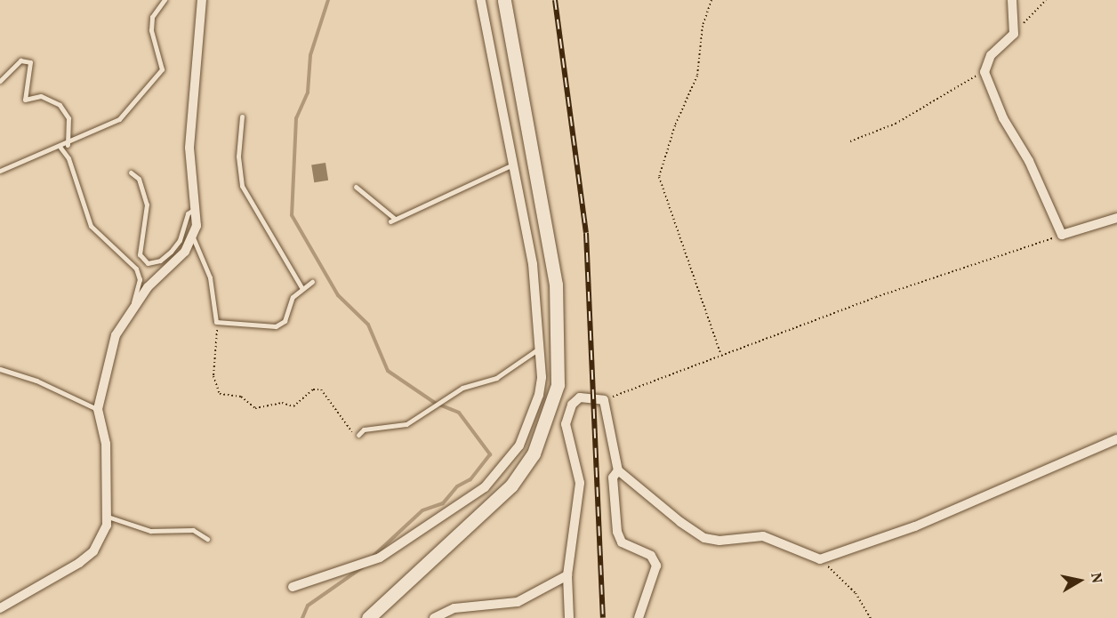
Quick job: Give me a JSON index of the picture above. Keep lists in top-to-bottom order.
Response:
{
  "north": "right"
}
